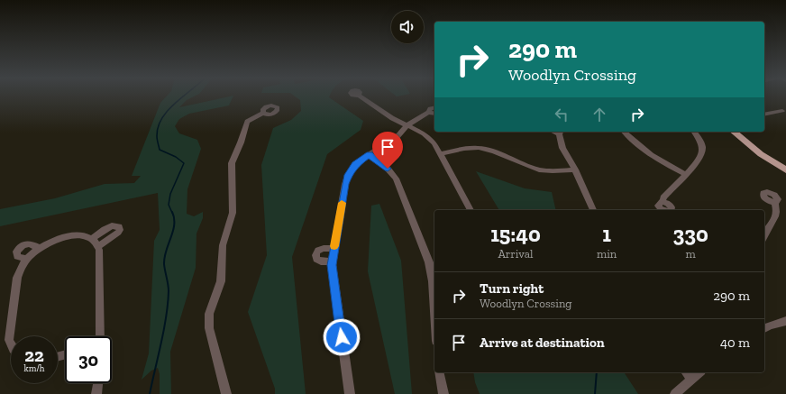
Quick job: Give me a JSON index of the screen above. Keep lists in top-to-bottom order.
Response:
{
  "page": {
    "turn": ["290 m", "Woodlyn Crossing"],
    "eta": [
      "15:40",
      "Arrival",
      "1",
      "min",
      "330",
      "m"
    ],
    "list": [
      {
        "name": "Turn right",
        "note": "Woodlyn Crossing",
        "value": "290 m"
      },
      {
        "name": "Arrive at destination",
        "value": "40 m"
      }
    ],
    "speed": "22 km/h",
    "limit": "30"
  }
}
